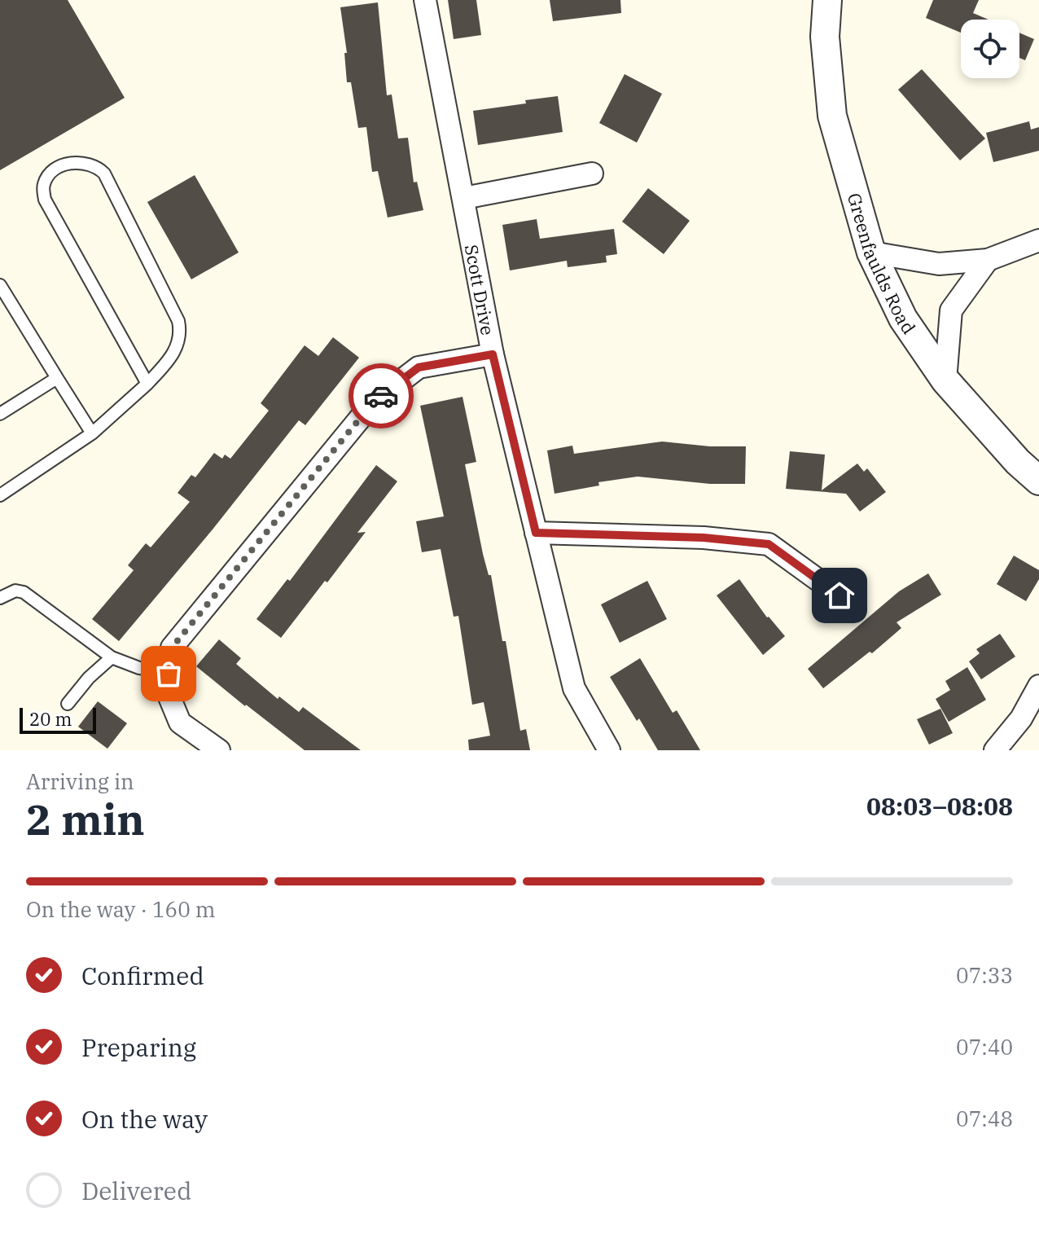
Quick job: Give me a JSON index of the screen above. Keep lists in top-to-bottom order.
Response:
{
  "streets": {
    "street": ["Greenfaulds Road", "Scott Drive"]
  },
  "scale_bar": "20 m",
  "page": {
    "scale": "20 m",
    "heading": ["2 min", "Arriving in", "08:03–08:08"],
    "bar": "On the way · 160 m",
    "list": [
      ["Confirmed", "07:33"],
      ["Preparing", "07:40"],
      ["On the way", "07:48"],
      "Delivered"
    ]
  }
}
